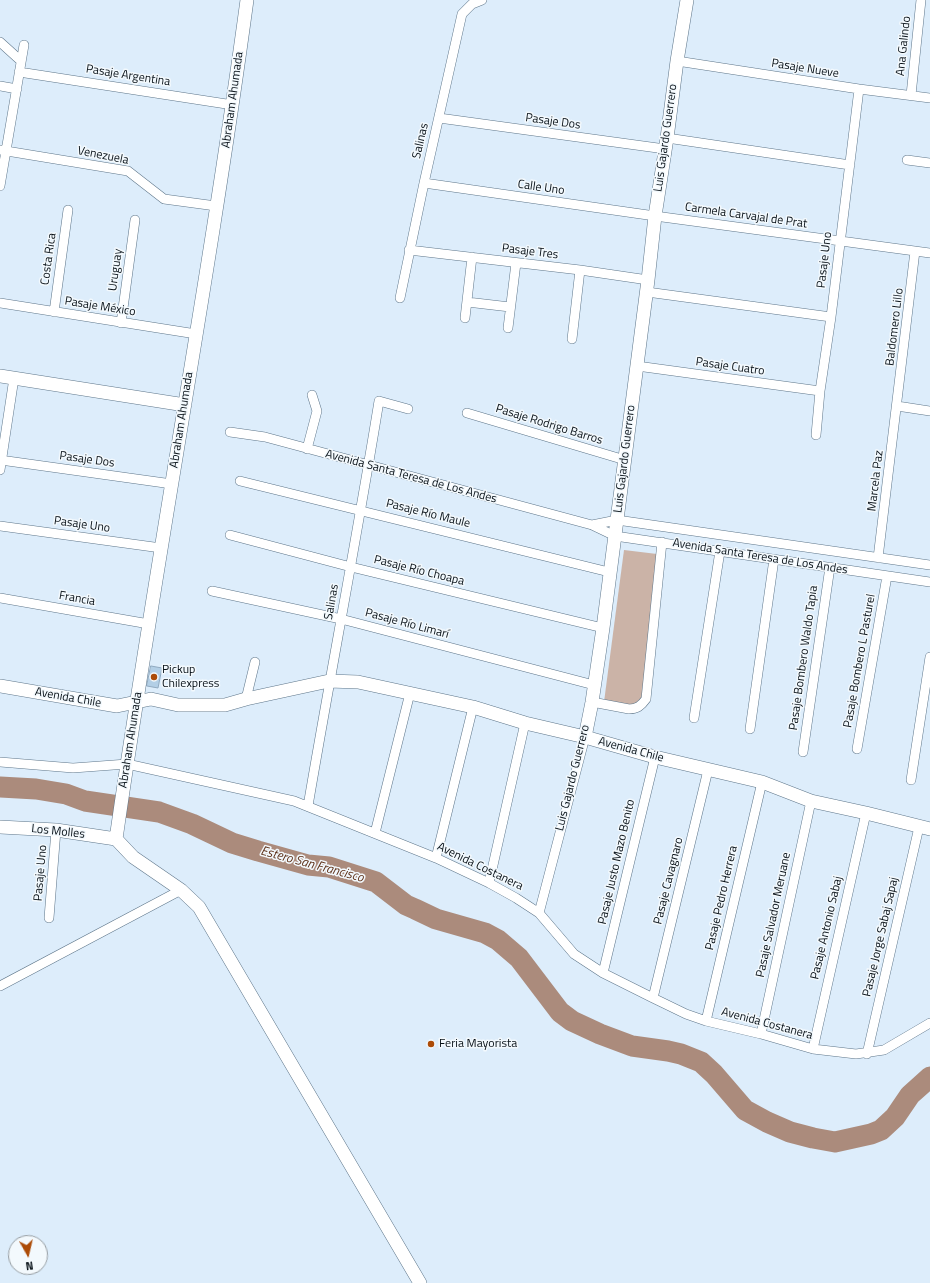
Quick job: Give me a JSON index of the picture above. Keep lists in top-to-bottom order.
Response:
{
  "streets": {
    "street": [
      "Ana Galindo",
      "Pasaje Nueve",
      "Pasaje Argentina",
      "Abraham Ahumada",
      "Pasaje Dos",
      "Luis Gajardo Guerrero",
      "Salinas",
      "Venezuela",
      "Calle Uno",
      "Carmela Carvajal de Prat",
      "Pasaje Tres",
      "Costa Rica",
      "Pasaje Uno",
      "Uruguay",
      "Pasaje México",
      "Baldomero Lillo",
      "Pasaje Cuatro",
      "Pasaje Rodrigo Barros",
      "Avenida Santa Teresa de Los Andes",
      "Marcela Paz",
      "Pasaje Río Maule",
      "Pasaje Río Choapa",
      "Francia",
      "Pasaje Río Limarí",
      "Pasaje Bombero Waldo Tapia",
      "Pasaje Bombero L Pasturel",
      "Avenida Chile",
      "Los Molles",
      "Pasaje Justo Mazo Benito",
      "Avenida Costanera",
      "Pasaje Cavagnaro",
      "Pasaje Pedro Herrera",
      "Pasaje Salvador Meruane",
      "Pasaje Antonio Sabaj",
      "Pasaje Jorge Sabaj Sapaj"
    ]
  },
  "crossings": [
    ["Ana Galindo", "Pasaje Nueve"],
    ["Pasaje Nueve", "Luis Gajardo Guerrero"],
    ["Pasaje Nueve", "Pasaje Uno"],
    ["Pasaje Argentina", "Abraham Ahumada"],
    ["Abraham Ahumada", "Pasaje Dos"],
    ["Abraham Ahumada", "Venezuela"],
    ["Abraham Ahumada", "Pasaje Uno"],
    ["Abraham Ahumada", "Pasaje México"],
    ["Abraham Ahumada", "Francia"],
    ["Abraham Ahumada", "Avenida Chile"],
    ["Abraham Ahumada", "Los Molles"],
    ["Abraham Ahumada", "Avenida Costanera"],
    ["Pasaje Dos", "Luis Gajardo Guerrero"],
    ["Pasaje Dos", "Salinas"],
    ["Pasaje Dos", "Pasaje Uno"],
    ["Luis Gajardo Guerrero", "Calle Uno"],
    ["Luis Gajardo Guerrero", "Carmela Carvajal de Prat"],
    ["Luis Gajardo Guerrero", "Pasaje Tres"],
    ["Luis Gajardo Guerrero", "Pasaje Cuatro"],
    ["Luis Gajardo Guerrero", "Pasaje Rodrigo Barros"],
    ["Luis Gajardo Guerrero", "Avenida Santa Teresa de Los Andes"],
    ["Luis Gajardo Guerrero", "Pasaje Río Maule"],
    ["Luis Gajardo Guerrero", "Pasaje Río Choapa"],
    ["Luis Gajardo Guerrero", "Pasaje Río Limarí"],
    ["Luis Gajardo Guerrero", "Avenida Chile"],
    ["Luis Gajardo Guerrero", "Avenida Costanera"],
    ["Salinas", "Calle Uno"],
    ["Salinas", "Pasaje Tres"],
    ["Salinas", "Avenida Santa Teresa de Los Andes"],
    ["Salinas", "Pasaje Río Maule"],
    ["Salinas", "Pasaje Río Choapa"],
    ["Salinas", "Pasaje Río Limarí"],
    ["Salinas", "Avenida Chile"],
    ["Salinas", "Avenida Costanera"],
    ["Calle Uno", "Carmela Carvajal de Prat"],
    ["Carmela Carvajal de Prat", "Pasaje Uno"],
    ["Carmela Carvajal de Prat", "Baldomero Lillo"],
    ["Pasaje Tres", "Pasaje Uno"],
    ["Costa Rica", "Pasaje México"],
    ["Pasaje Uno", "Pasaje Cuatro"],
    ["Pasaje Uno", "Los Molles"],
    ["Uruguay", "Pasaje México"],
    ["Baldomero Lillo", "Marcela Paz"],
    ["Avenida Santa Teresa de Los Andes", "Marcela Paz"],
    ["Avenida Santa Teresa de Los Andes", "Pasaje Bombero Waldo Tapia"],
    ["Avenida Santa Teresa de Los Andes", "Pasaje Bombero L Pasturel"],
    ["Avenida Chile", "Pasaje Justo Mazo Benito"],
    ["Avenida Chile", "Pasaje Cavagnaro"],
    ["Avenida Chile", "Pasaje Pedro Herrera"],
    ["Avenida Chile", "Pasaje Salvador Meruane"],
    ["Avenida Chile", "Pasaje Antonio Sabaj"],
    ["Avenida Chile", "Pasaje Jorge Sabaj Sapaj"],
    ["Pasaje Justo Mazo Benito", "Avenida Costanera"],
    ["Avenida Costanera", "Pasaje Cavagnaro"],
    ["Avenida Costanera", "Pasaje Pedro Herrera"],
    ["Avenida Costanera", "Pasaje Salvador Meruane"],
    ["Avenida Costanera", "Pasaje Antonio Sabaj"],
    ["Avenida Costanera", "Pasaje Jorge Sabaj Sapaj"]
  ],
  "water": ["Estero San Francisco"],
  "places": ["Pickup Chilexpress", "Feria Mayorista"],
  "north": "bottom"
}
